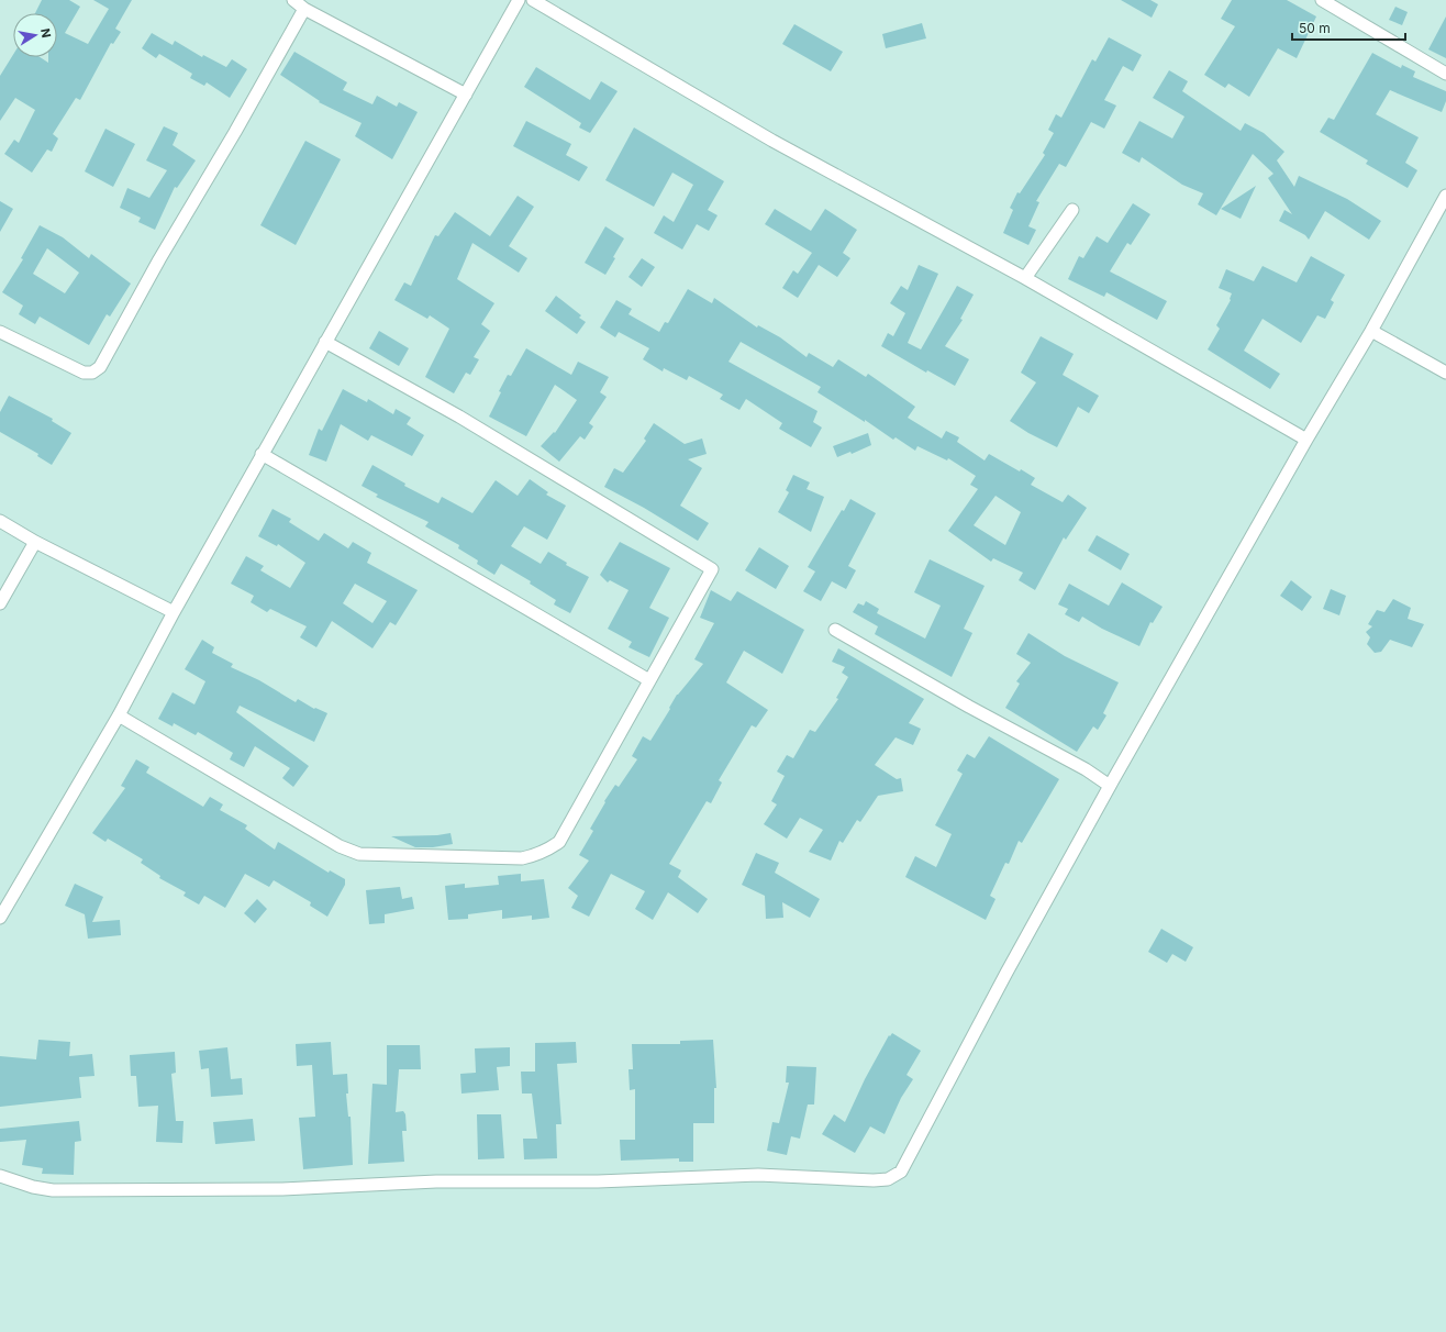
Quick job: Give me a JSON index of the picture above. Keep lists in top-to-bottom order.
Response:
{
  "scale_bar": "50 m",
  "north": "right"
}
